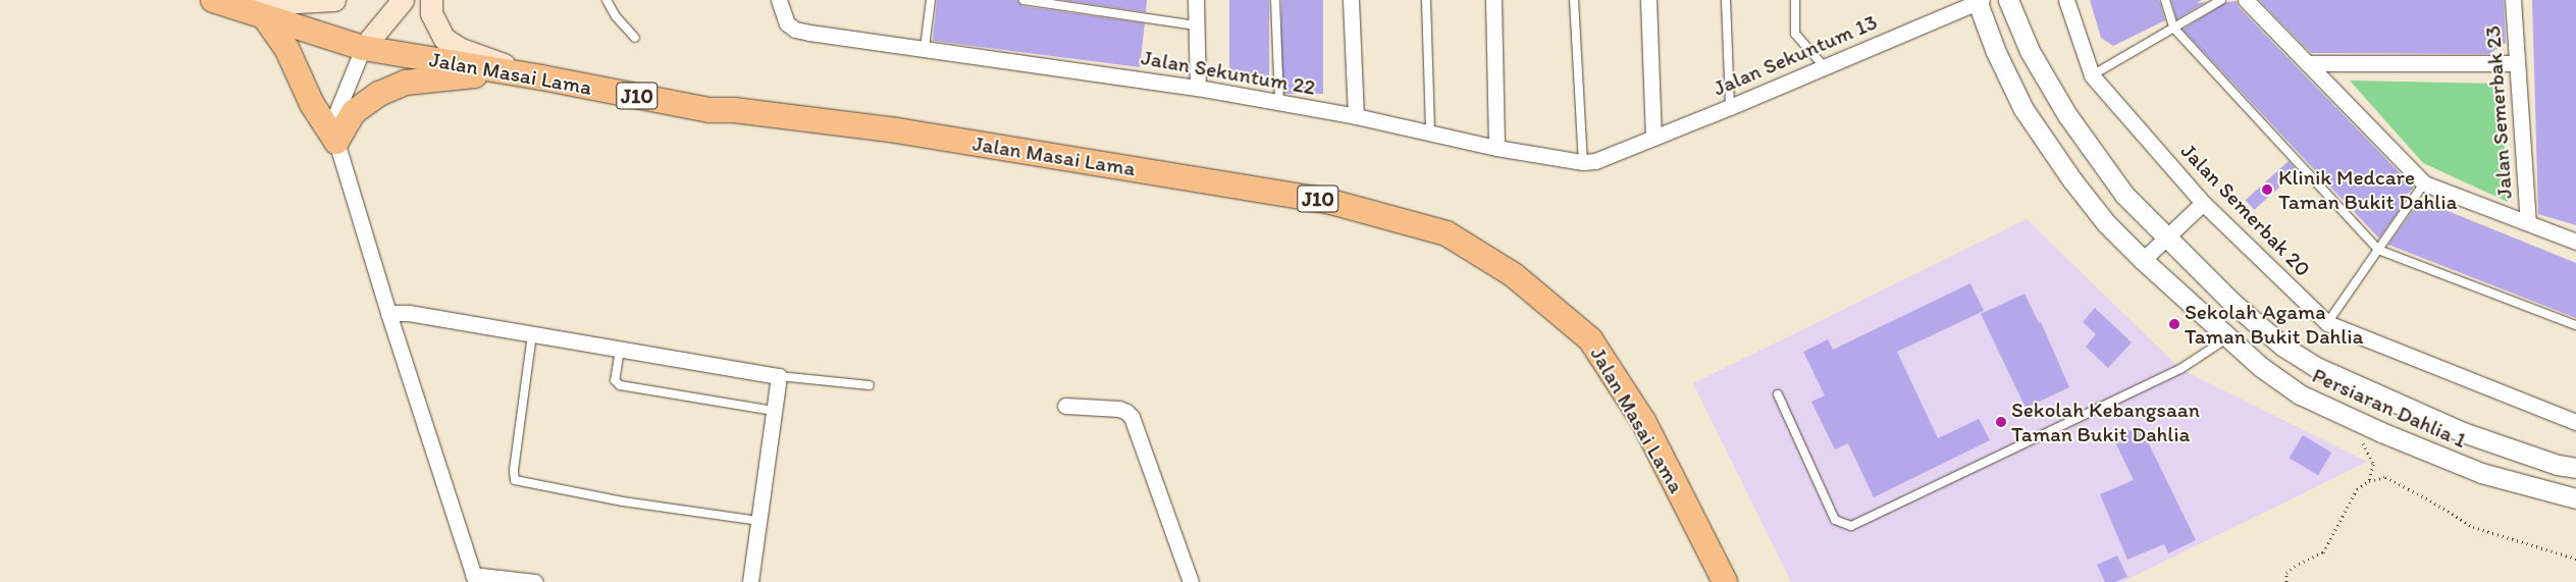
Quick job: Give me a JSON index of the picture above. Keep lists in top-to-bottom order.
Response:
{
  "streets": {
    "main road": ["Jalan Masai Lama", "J10"],
    "street": [
      "Jalan Sekuntum 13",
      "Jalan Sekuntum 22",
      "Jalan Semerbak 23",
      "Jalan Semerbak 20",
      "Persiaran Dahlia 1"
    ]
  },
  "crossings": [
    ["Jalan Sekuntum 13", "Jalan Sekuntum 22"],
    ["Jalan Sekuntum 13", "Persiaran Dahlia 1"]
  ],
  "places": ["Klinik Medcare Taman Bukit Dahlia", "Sekolah Agama Taman Bukit Dahlia", "Sekolah Kebangsaan Taman Bukit Dahlia"]
}
